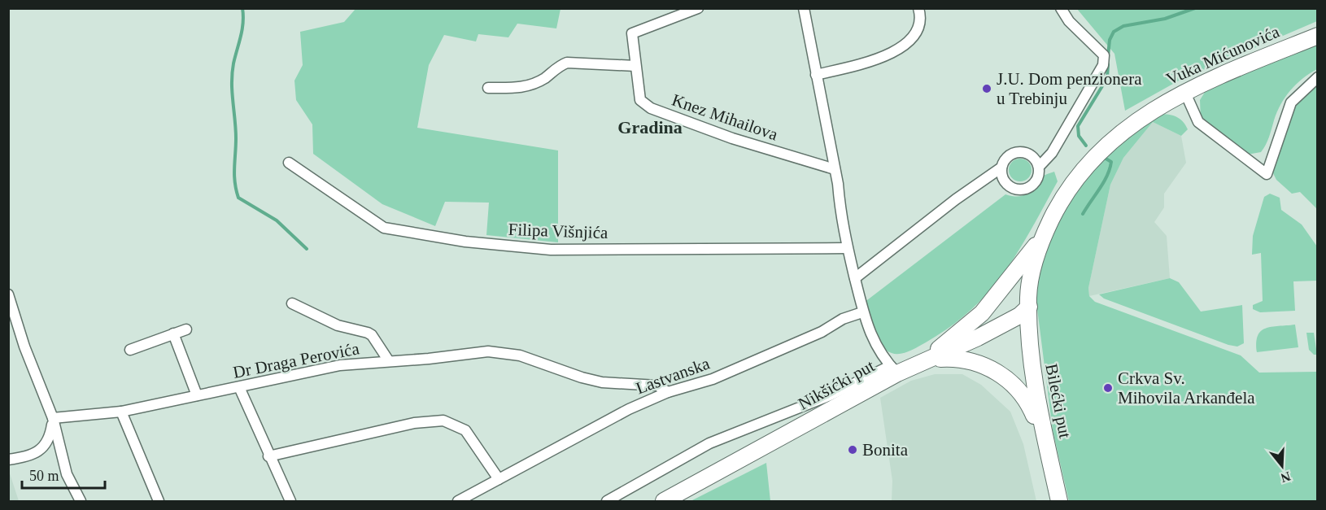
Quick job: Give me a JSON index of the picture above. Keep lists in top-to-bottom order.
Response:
{
  "streets": {
    "main road": ["Vuka Mićunovića", "Nikšićki put", "Bilećki put"],
    "street": [
      "Knez Mihailova",
      "Filipa Višnjića",
      "Dr Draga Perovića",
      "Lastvanska"
    ]
  },
  "crossings": [
    ["Vuka Mićunovića", "Nikšićki put"],
    ["Vuka Mićunovića", "Bilećki put"],
    ["Dr Draga Perovića", "Lastvanska"],
    ["Nikšićki put", "Bilećki put"]
  ],
  "districts": ["Gradina"],
  "places": ["J.U. Dom penzionera u Trebinju", "Crkva Sv. Mihovila Arkanđela", "Bonita"],
  "scale_bar": "50 m",
  "north": "bottom"
}
